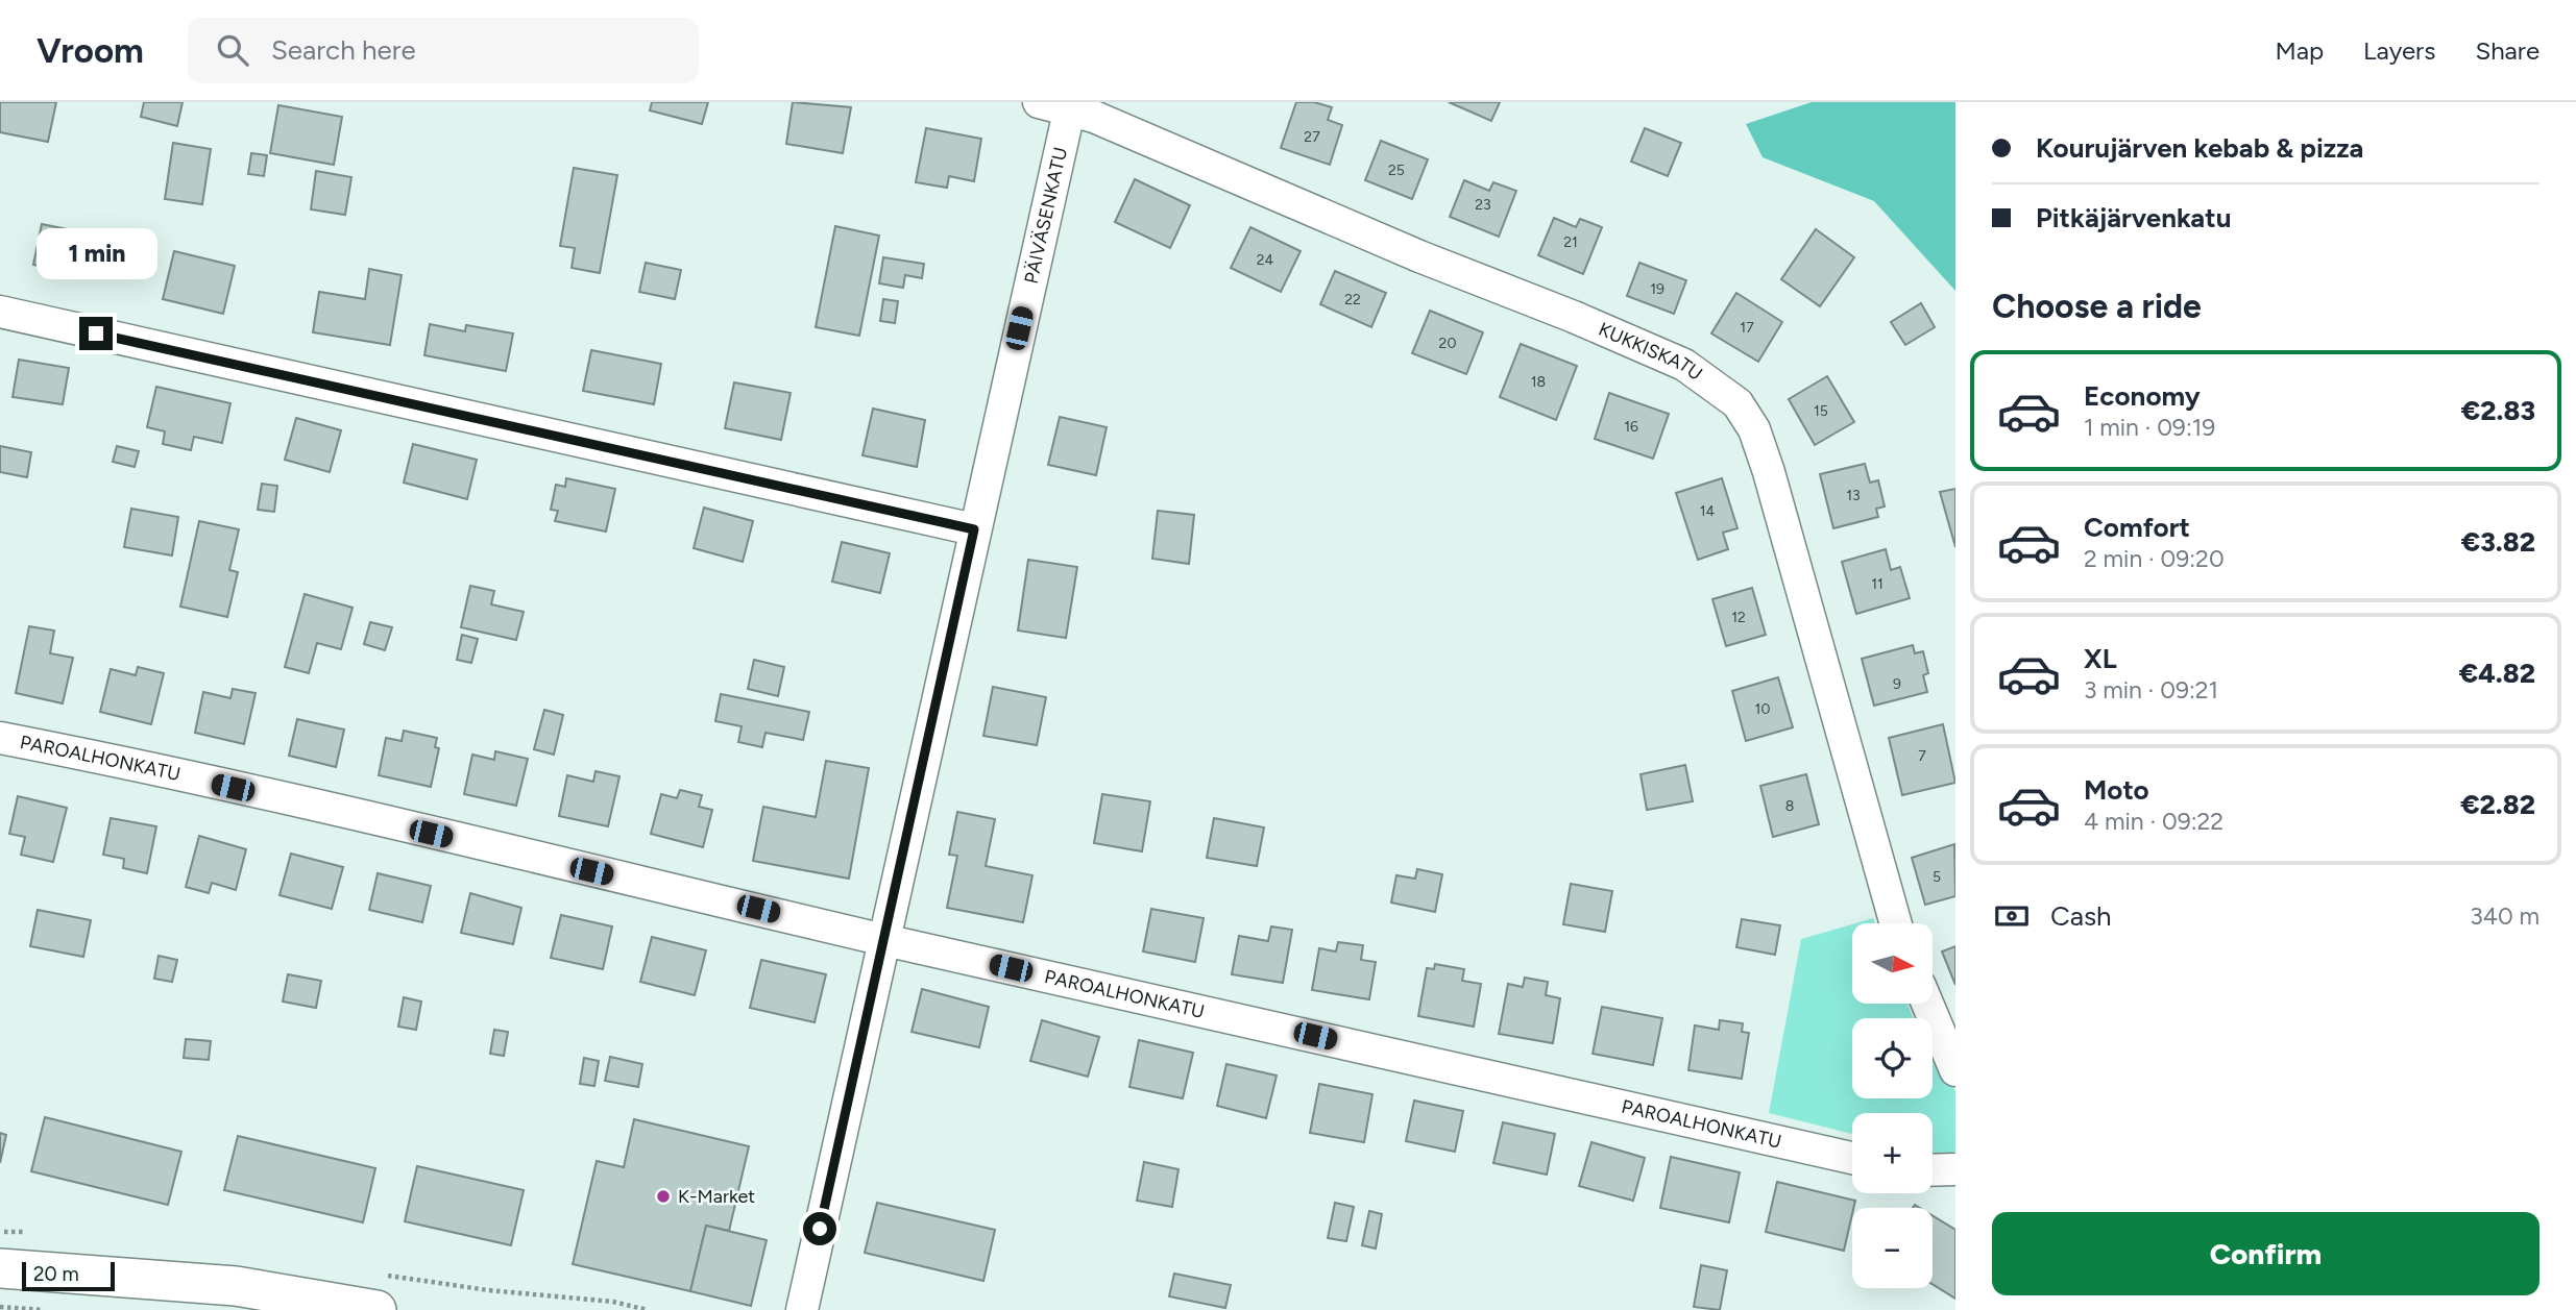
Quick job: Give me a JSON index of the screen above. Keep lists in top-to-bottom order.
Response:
{
  "streets": {
    "street": ["PÄIVÄSENKATU", "KUKKISKATU", "PAROALHONKATU"]
  },
  "crossings": [
    ["PÄIVÄSENKATU", "KUKKISKATU"],
    ["PÄIVÄSENKATU", "PAROALHONKATU"]
  ],
  "places": ["K-Market"],
  "house_numbers": [
    "27",
    "25",
    "23",
    "21",
    "24",
    "19",
    "22",
    "17",
    "20",
    "18",
    "15",
    "16",
    "13",
    "14",
    "11",
    "12",
    "9",
    "10",
    "7",
    "8",
    "5"
  ],
  "scale_bar": "20 m",
  "north": "right",
  "page": {
    "header": "Vroom",
    "search": "Search here",
    "nav": ["Map", "Layers", "Share"],
    "banner": ["Kourujärven kebab & pizza", "Pitkäjärvenkatu"],
    "bubble": "1 min",
    "heading": "Choose a ride",
    "list": [
      {
        "name": "Economy",
        "note": "1 min · 09:19",
        "value": "€2.83"
      },
      {
        "name": "Comfort",
        "note": "2 min · 09:20",
        "value": "€3.82"
      },
      {
        "name": "XL",
        "note": "3 min · 09:21",
        "value": "€4.82"
      },
      {
        "name": "Moto",
        "note": "4 min · 09:22",
        "value": "€2.82"
      }
    ],
    "pay": ["Cash", "340 m"],
    "map_buttons": ["+", "−"],
    "buttons": "Confirm",
    "scale": "20 m"
  }
}
